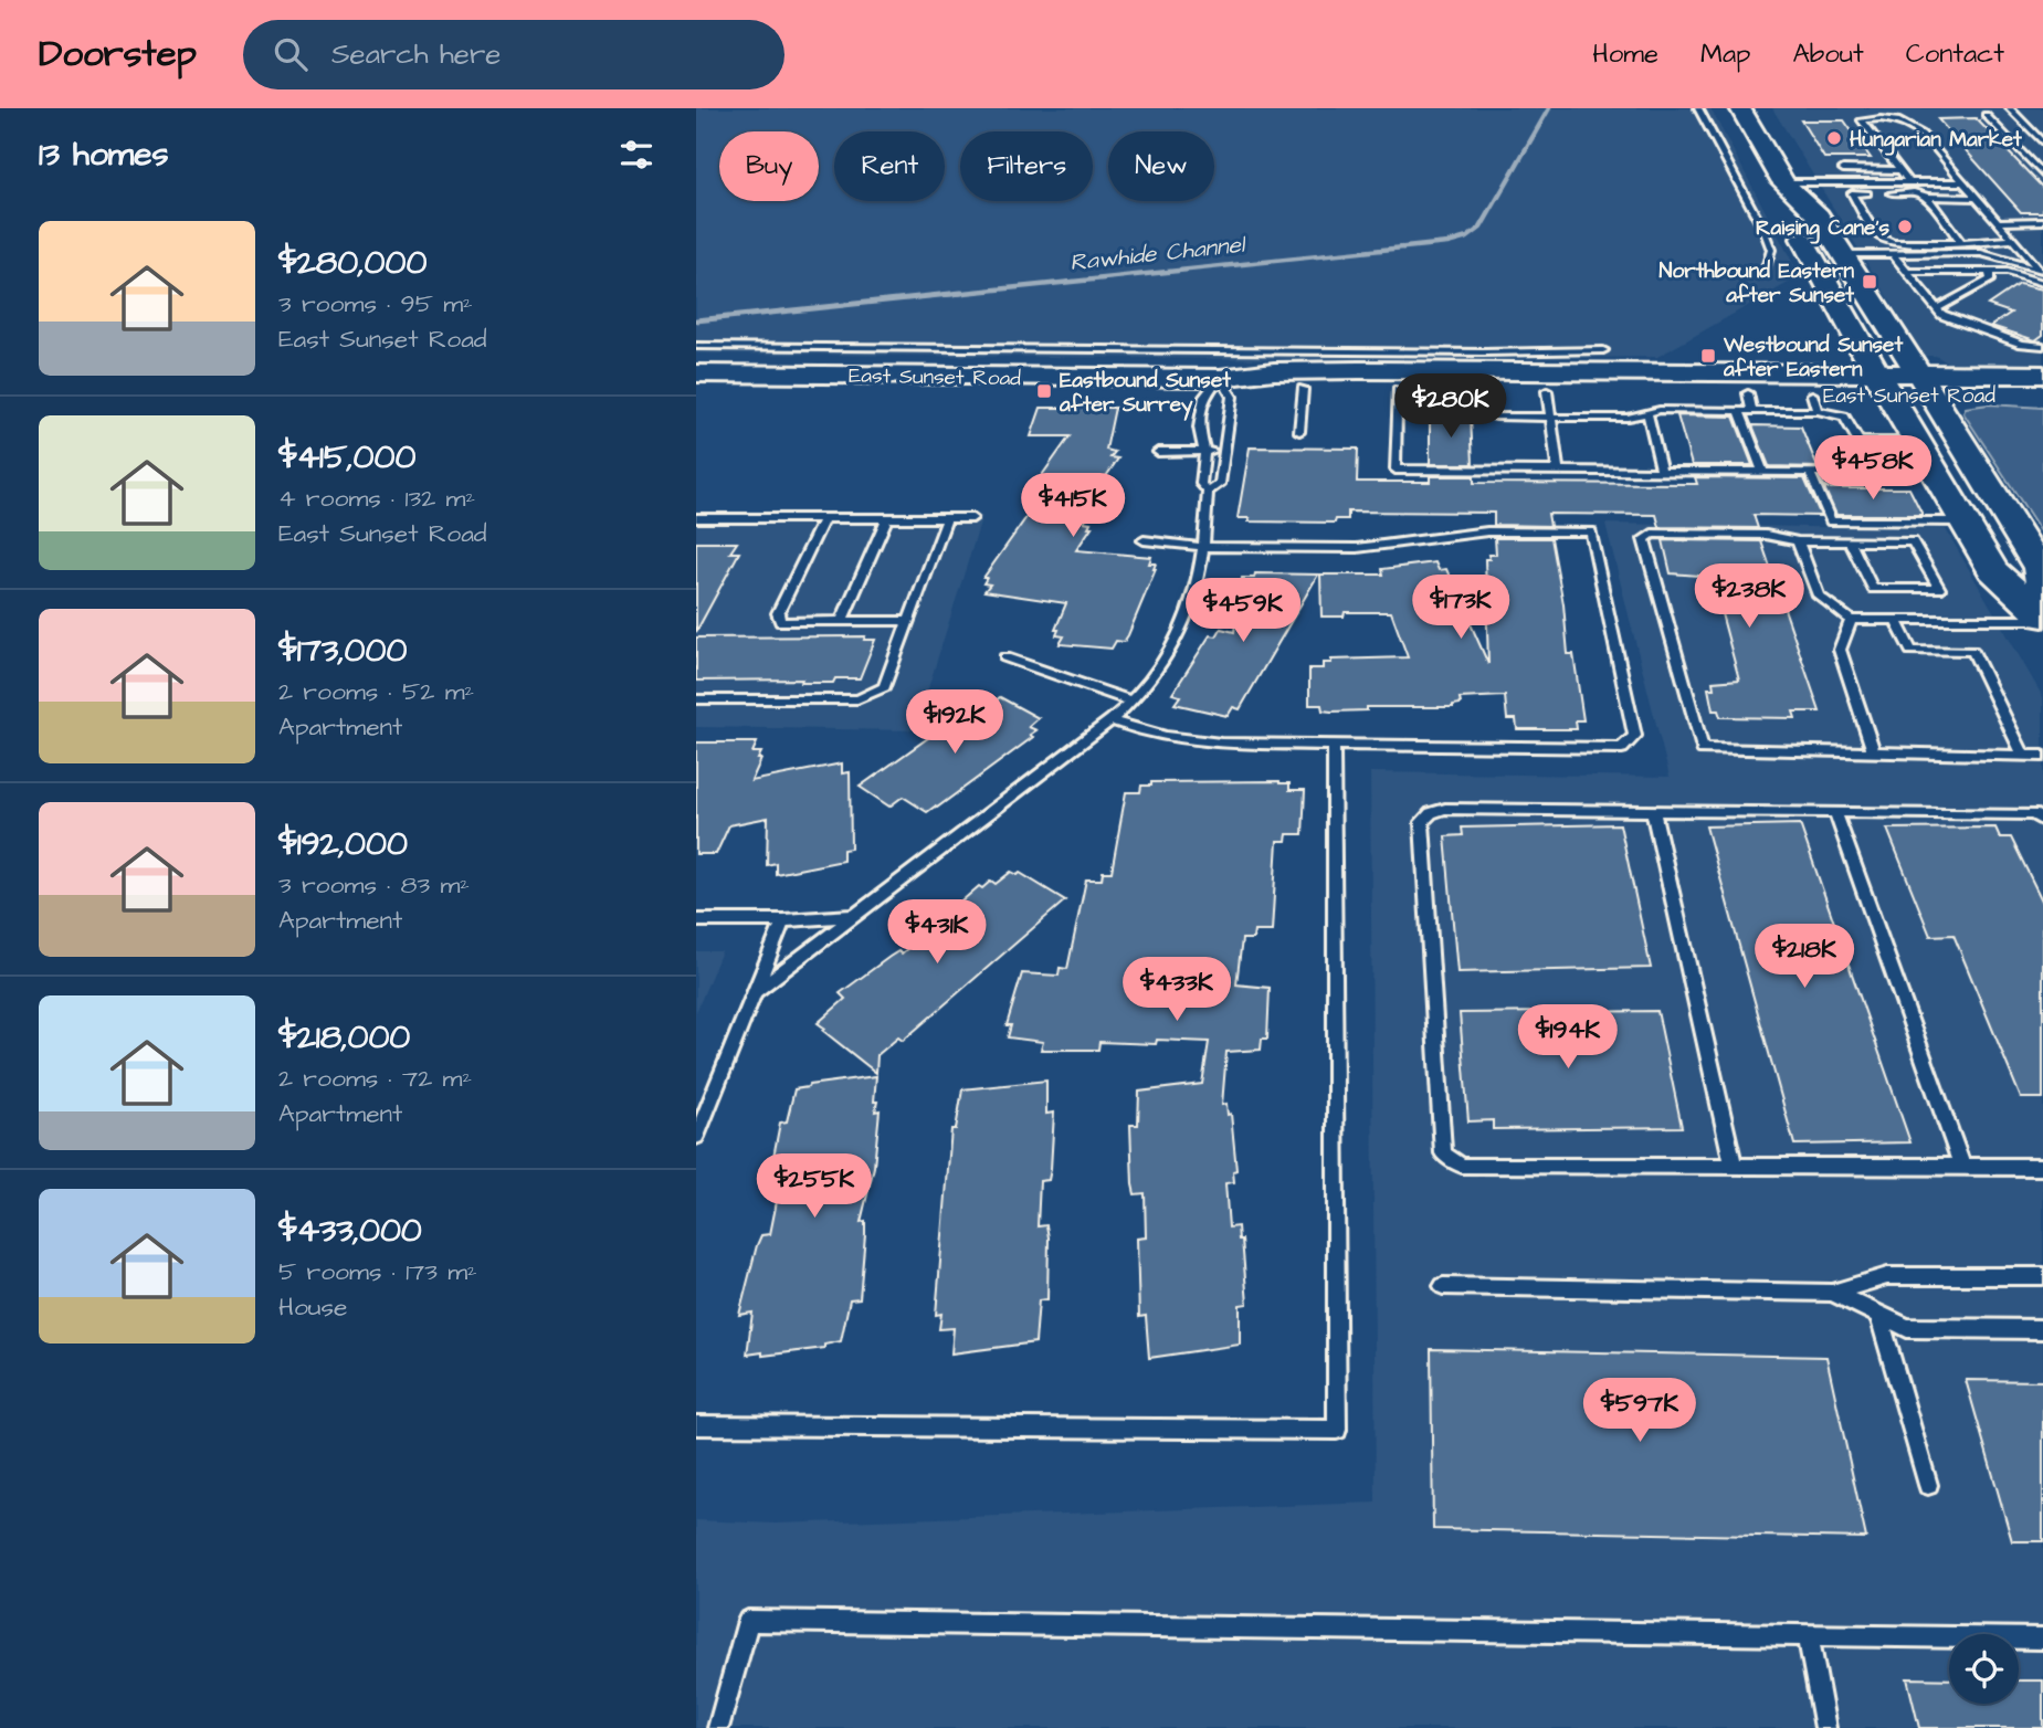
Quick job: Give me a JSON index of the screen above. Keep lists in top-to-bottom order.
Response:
{
  "streets": {
    "main road": ["East Sunset Road"]
  },
  "water": ["Rawhide Channel"],
  "places": {
    "other": ["Hungarian Market", "Raising Cane's"],
    "transit": ["Northbound Eastern after Sunset", "Westbound Sunset after Eastern", "Eastbound Sunset after Surrey"]
  },
  "page": {
    "header": "Doorstep",
    "search": "Search here",
    "nav": [
      "Home",
      "Map",
      "About",
      "Contact"
    ],
    "heading": "13 homes",
    "chip": [
      "Buy",
      "Rent",
      "Filters",
      "New"
    ],
    "list": [
      {
        "name": "$280,000",
        "note": "3 rooms · 95 m² · East Sunset Road"
      },
      {
        "name": "$415,000",
        "note": "4 rooms · 132 m² · East Sunset Road"
      },
      {
        "name": "$173,000",
        "note": "2 rooms · 52 m² · Apartment"
      },
      {
        "name": "$192,000",
        "note": "3 rooms · 83 m² · Apartment"
      },
      {
        "name": "$218,000",
        "note": "2 rooms · 72 m² · Apartment"
      },
      {
        "name": "$433,000",
        "note": "5 rooms · 173 m² · House"
      }
    ],
    "price": [
      "$280K",
      "$458K",
      "$415K",
      "$238K",
      "$173K",
      "$459K",
      "$192K",
      "$431K",
      "$218K",
      "$433K",
      "$194K",
      "$255K",
      "$597K"
    ]
  }
}
